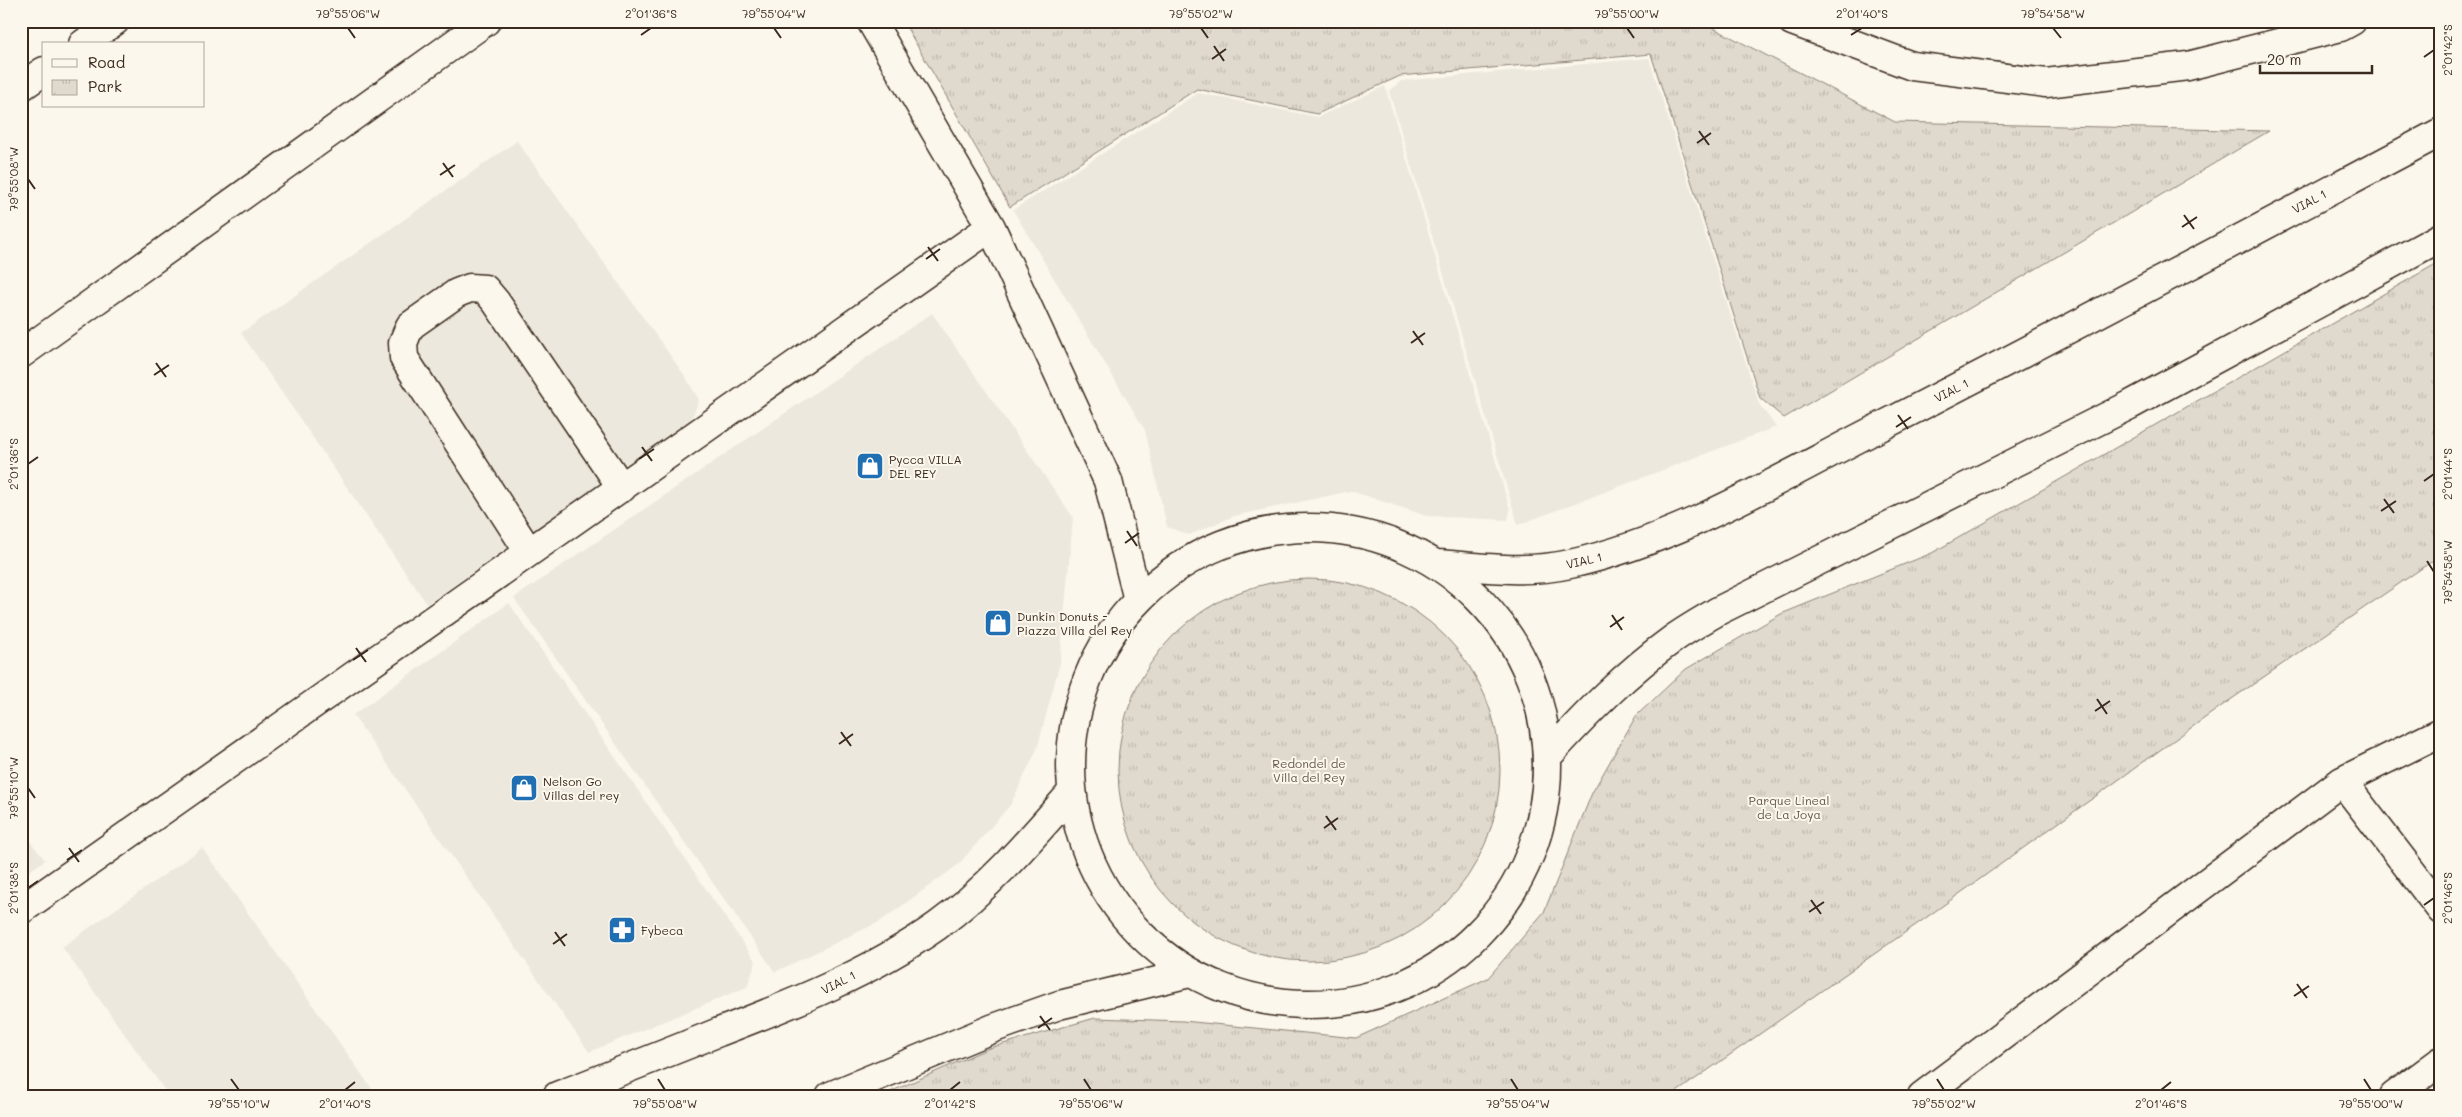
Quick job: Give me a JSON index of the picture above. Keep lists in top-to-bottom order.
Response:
{
  "streets": {
    "street": ["VIAL 1"]
  },
  "parks": ["Redondel de Villa del Rey", "Parque Lineal de La Joya"],
  "places": {
    "shop": ["Pycca VILLA DEL REY", "Dunkin Donuts - Piazza Villa del Rey", "Nelson Go Villas del rey"],
    "pharmacy": ["Fybeca"]
  },
  "legend": ["Road", "Park"],
  "scale_bar": "20 m",
  "coordinates": [
    "79°55'06\"W",
    "2°01'36\"S",
    "79°55'04\"W",
    "79°55'02\"W",
    "79°55'00\"W",
    "2°01'40\"S",
    "79°54'58\"W",
    "2°01'42\"S",
    "79°55'08\"W",
    "2°01'44\"S",
    "79°55'10\"W",
    "2°01'38\"S",
    "2°01'46\"S"
  ]
}
